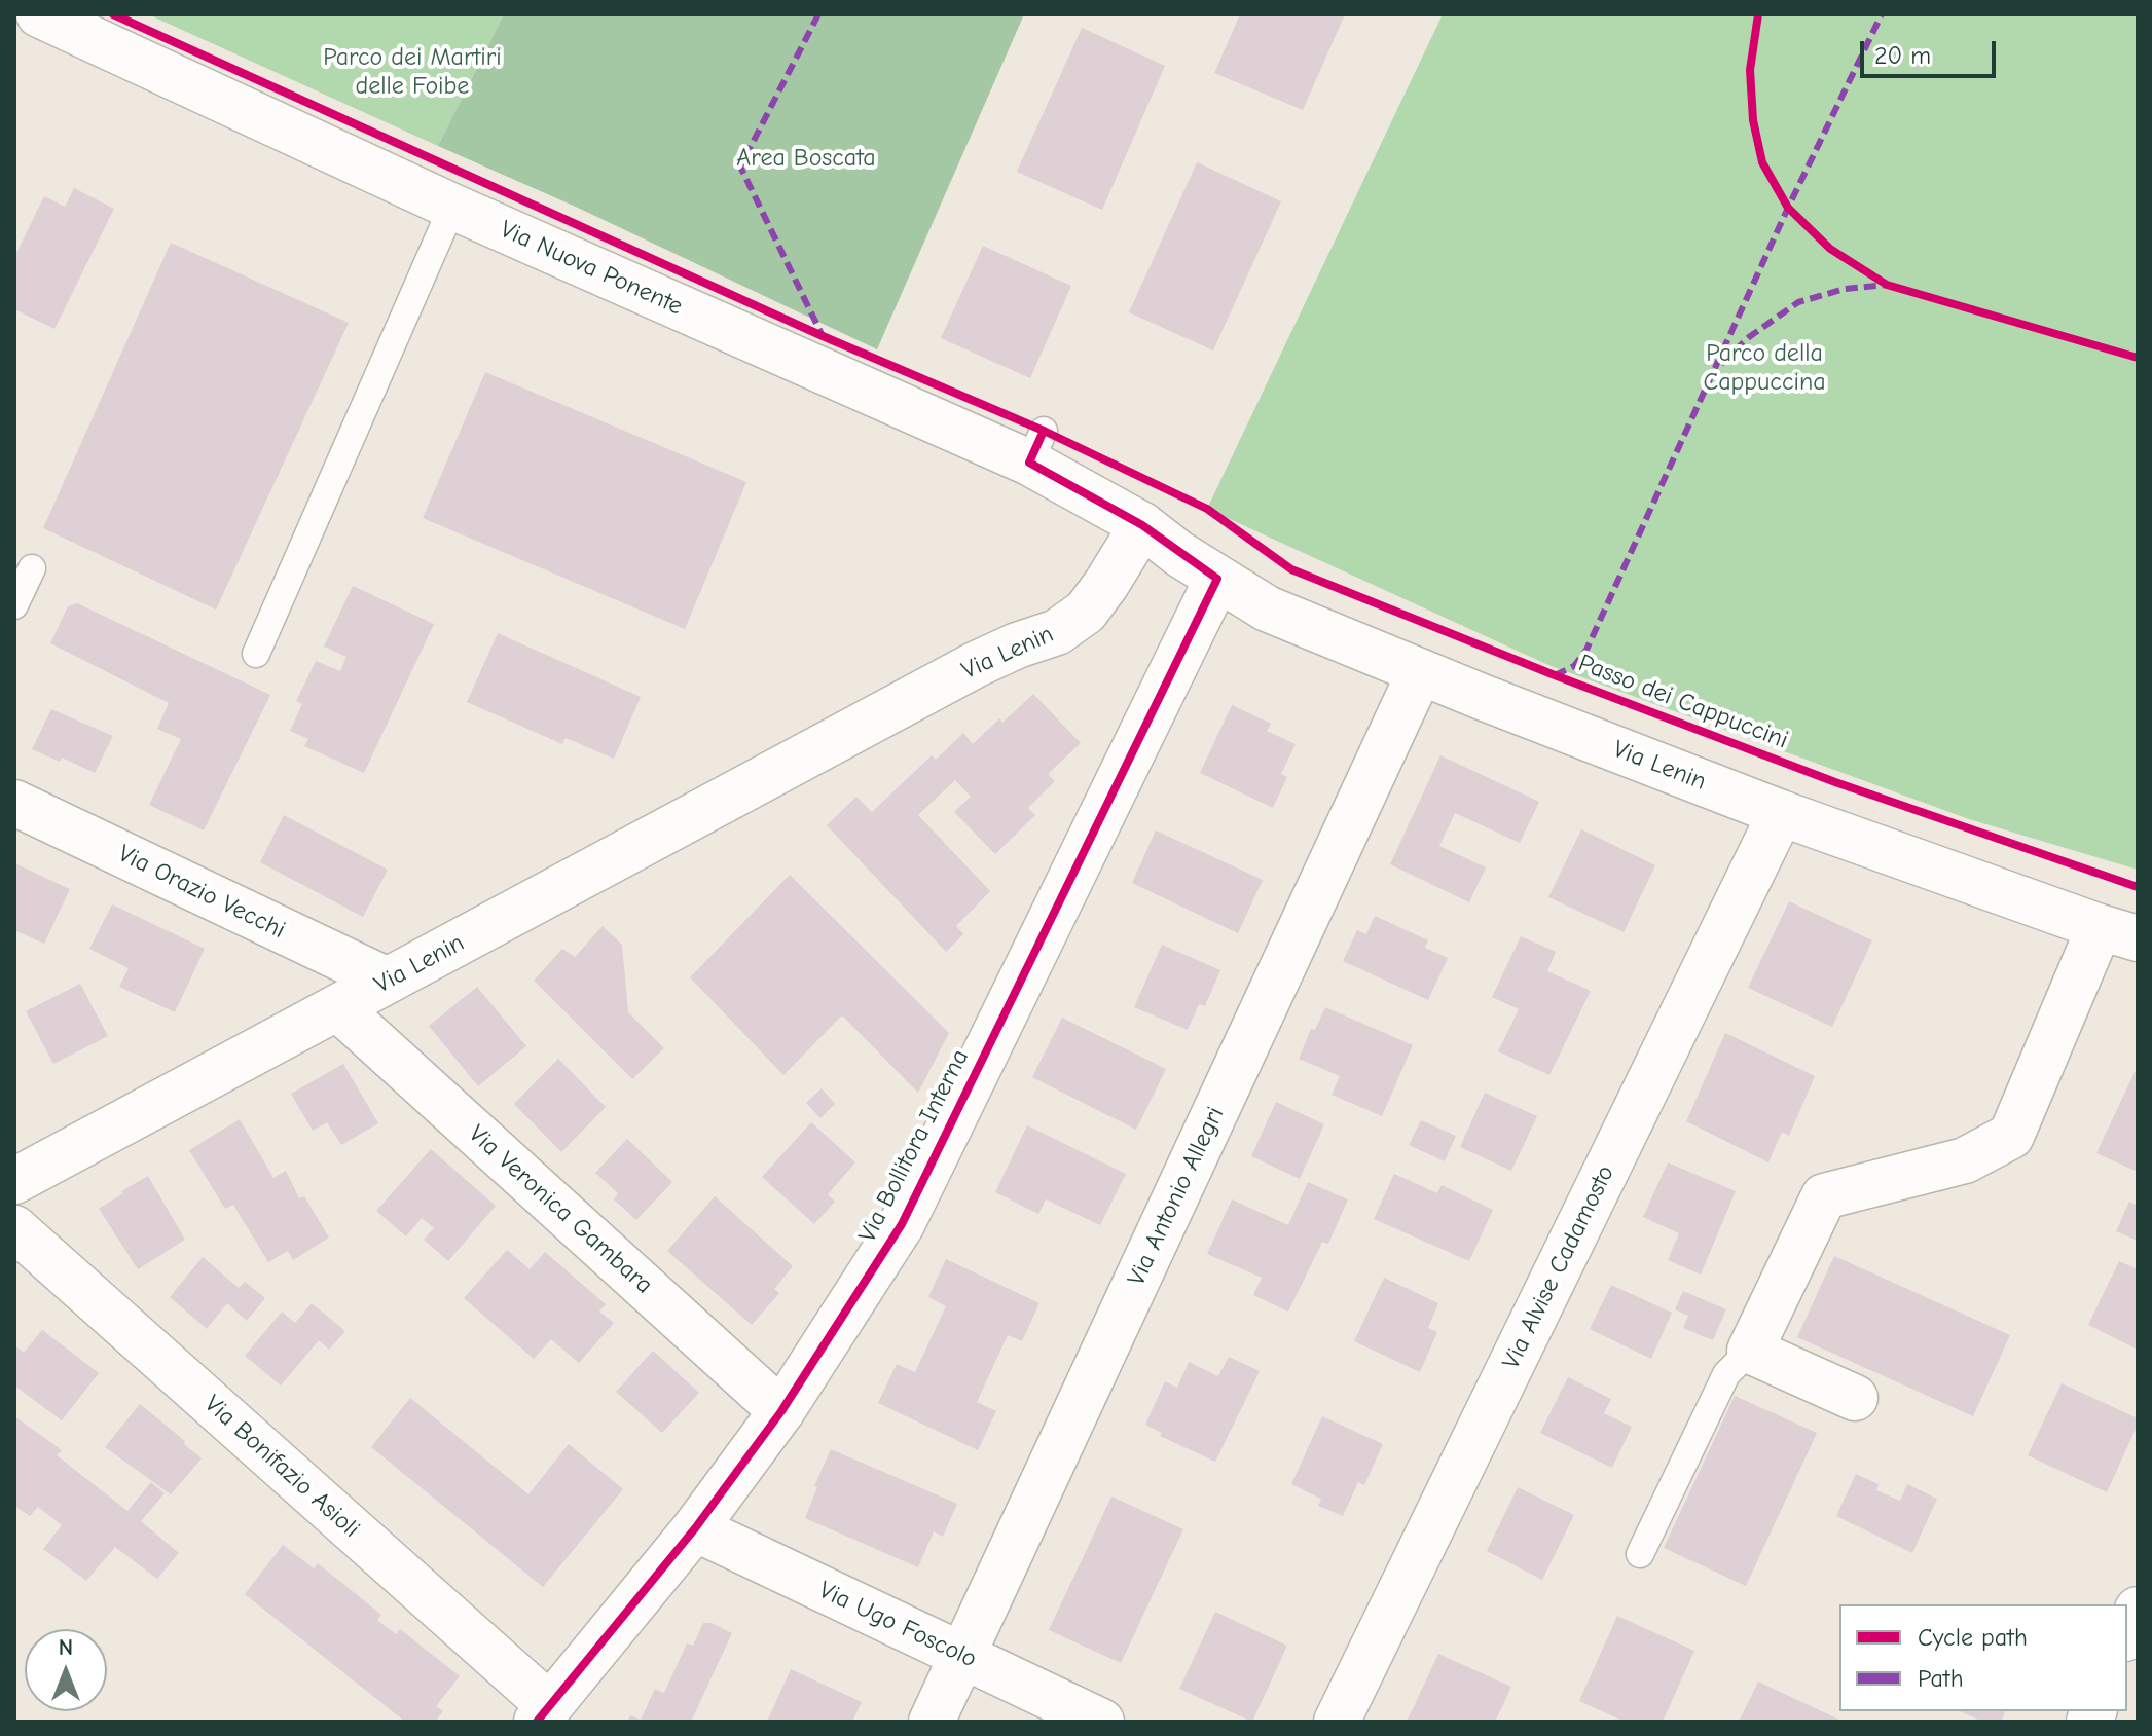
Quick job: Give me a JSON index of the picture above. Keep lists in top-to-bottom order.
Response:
{
  "streets": {
    "street": [
      "Via Nuova Ponente",
      "Via Lenin",
      "Via Orazio Vecchi",
      "Via Bollitora Interna",
      "Via Antonio Allegri",
      "Via Veronica Gambara",
      "Via Alvise Cadamosto",
      "Via Bonifazio Asioli",
      "Via Ugo Foscolo"
    ],
    "cycle path": ["Passo dei Cappuccini"]
  },
  "crossings": [
    ["Via Nuova Ponente", "Via Lenin"],
    ["Via Lenin", "Via Orazio Vecchi"],
    ["Via Lenin", "Via Bollitora Interna"],
    ["Via Lenin", "Via Antonio Allegri"],
    ["Via Lenin", "Via Veronica Gambara"],
    ["Via Lenin", "Via Alvise Cadamosto"],
    ["Via Bollitora Interna", "Via Veronica Gambara"],
    ["Via Bollitora Interna", "Via Bonifazio Asioli"],
    ["Via Bollitora Interna", "Via Ugo Foscolo"],
    ["Via Antonio Allegri", "Via Ugo Foscolo"]
  ],
  "parks": ["Parco dei Martiri delle Foibe", "Area Boscata", "Parco della Cappuccina"],
  "legend": ["Cycle path", "Path"],
  "scale_bar": "20 m",
  "north": "top"
}
